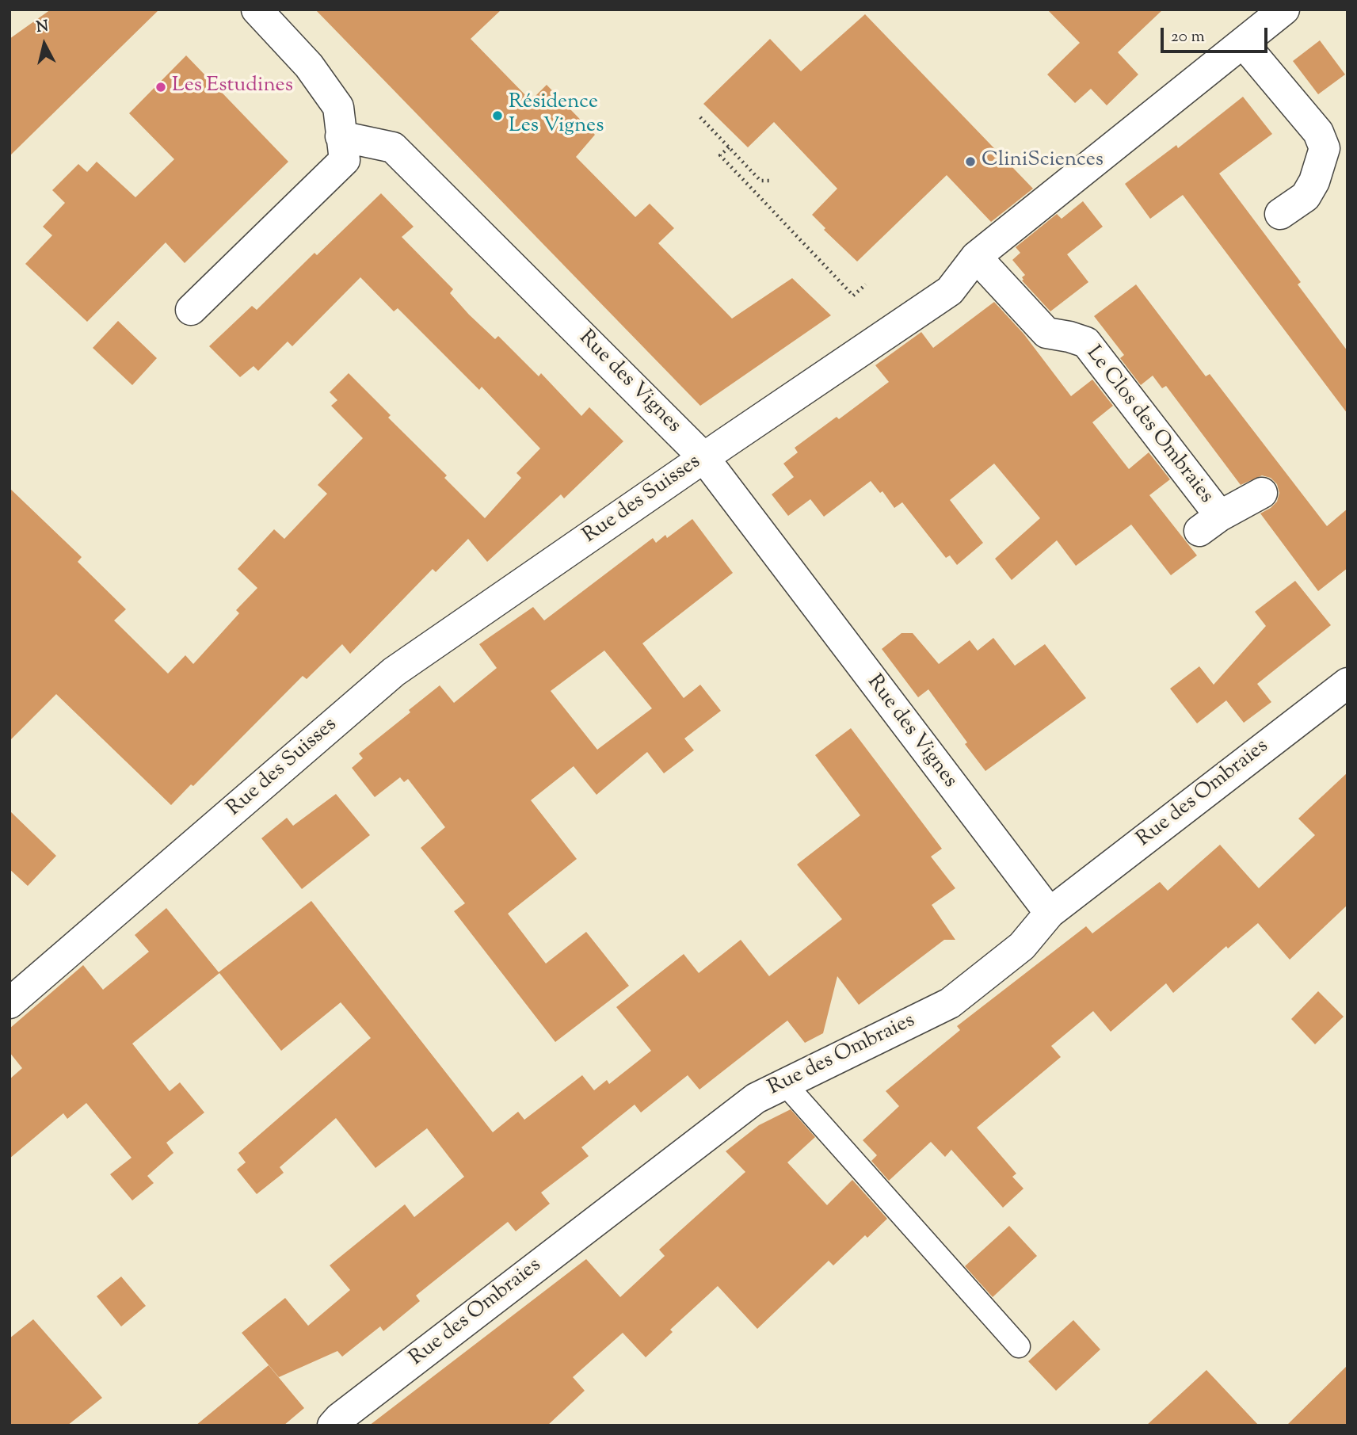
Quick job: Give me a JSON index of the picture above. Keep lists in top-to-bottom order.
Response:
{
  "streets": {
    "street": [
      "Rue des Vignes",
      "Le Clos des Ombraies",
      "Rue des Suisses",
      "Rue des Ombraies"
    ]
  },
  "crossings": [
    ["Rue des Vignes", "Rue des Suisses"],
    ["Rue des Vignes", "Rue des Ombraies"],
    ["Le Clos des Ombraies", "Rue des Suisses"]
  ],
  "places": ["Les Estudines", "Résidence Les Vignes", "CliniSciences"],
  "scale_bar": "20 m",
  "north": "top"
}
